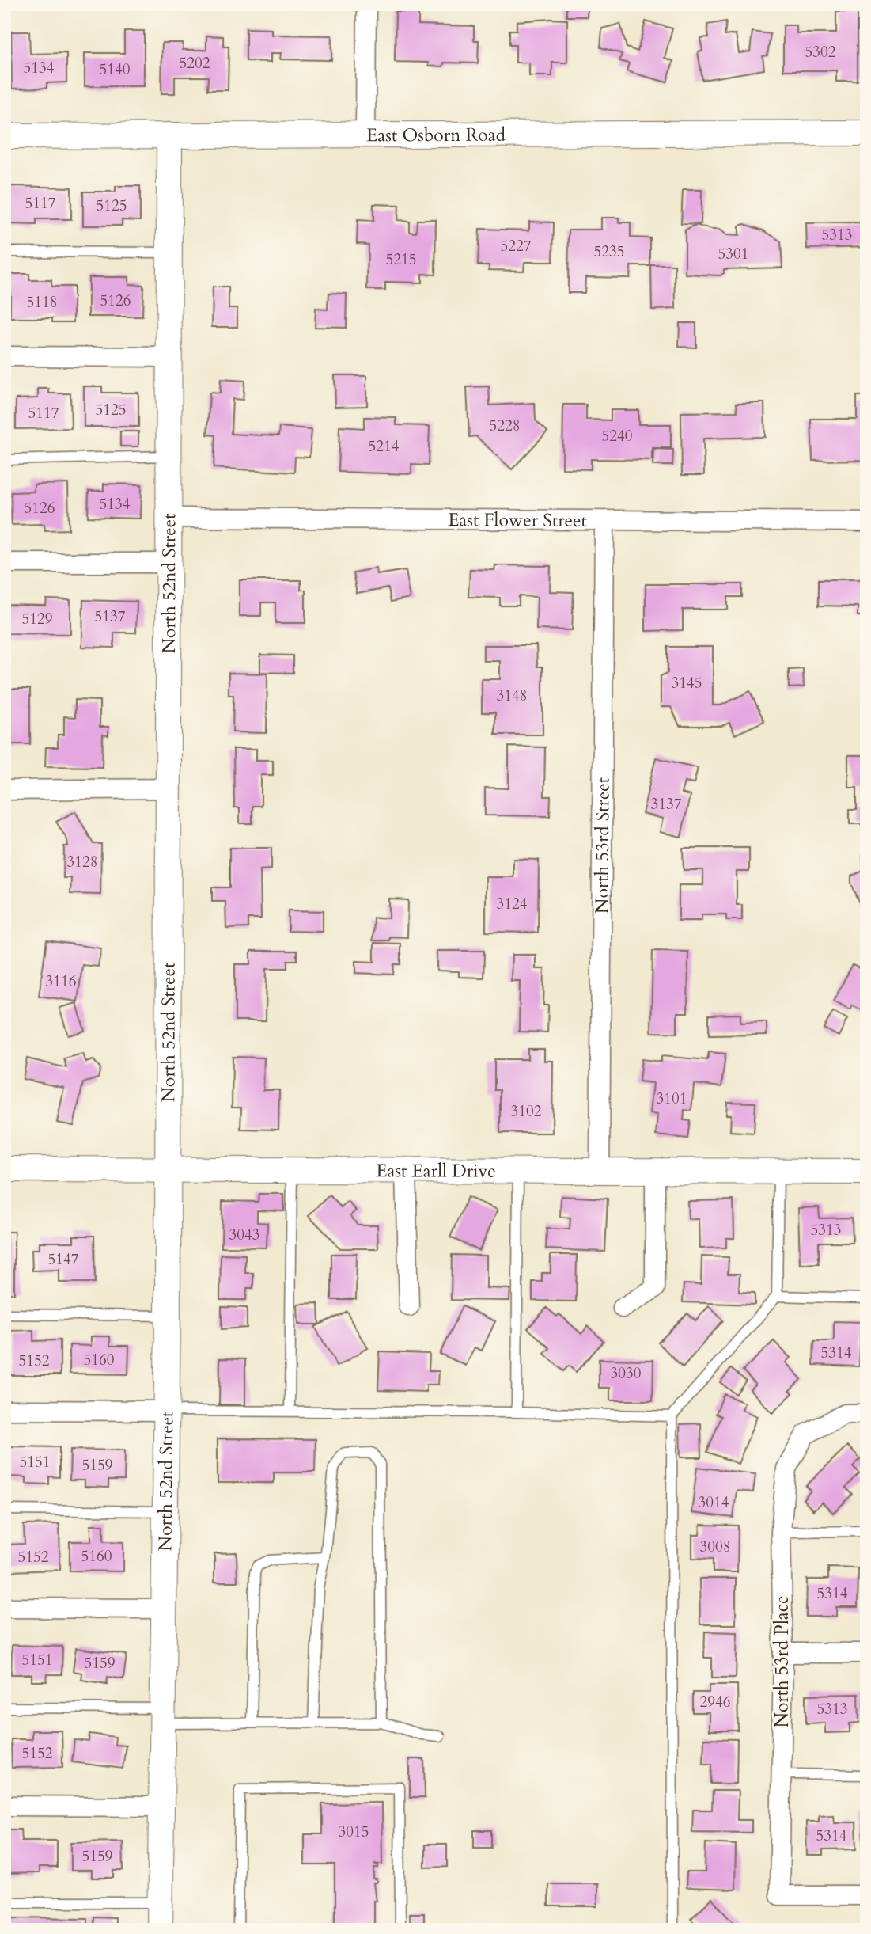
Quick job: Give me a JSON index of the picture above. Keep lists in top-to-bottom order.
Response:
{
  "streets": {
    "street": [
      "East Osborn Road",
      "East Flower Street",
      "North 52nd Street",
      "North 53rd Street",
      "East Earll Drive",
      "North 53rd Place"
    ]
  },
  "crossings": [
    ["East Osborn Road", "North 52nd Street"],
    ["East Flower Street", "North 52nd Street"],
    ["East Flower Street", "North 53rd Street"],
    ["North 52nd Street", "East Earll Drive"],
    ["North 53rd Street", "East Earll Drive"]
  ],
  "house_numbers": [
    "5302",
    "5202",
    "5134",
    "5140",
    "5117",
    "5125",
    "5313",
    "5227",
    "5235",
    "5301",
    "5215",
    "5126",
    "5118",
    "5125",
    "5117",
    "5228",
    "5240",
    "5214",
    "5134",
    "5126",
    "5137",
    "5129",
    "3145",
    "3148",
    "3137",
    "3128",
    "3124",
    "3116",
    "3101",
    "3102",
    "5313",
    "3043",
    "5147",
    "5314",
    "5160",
    "5152",
    "3030",
    "5151",
    "5159",
    "3014",
    "3008",
    "5160",
    "5152",
    "5314",
    "5151",
    "5159",
    "2946",
    "5313",
    "5152",
    "3015",
    "5314",
    "5159"
  ]
}
